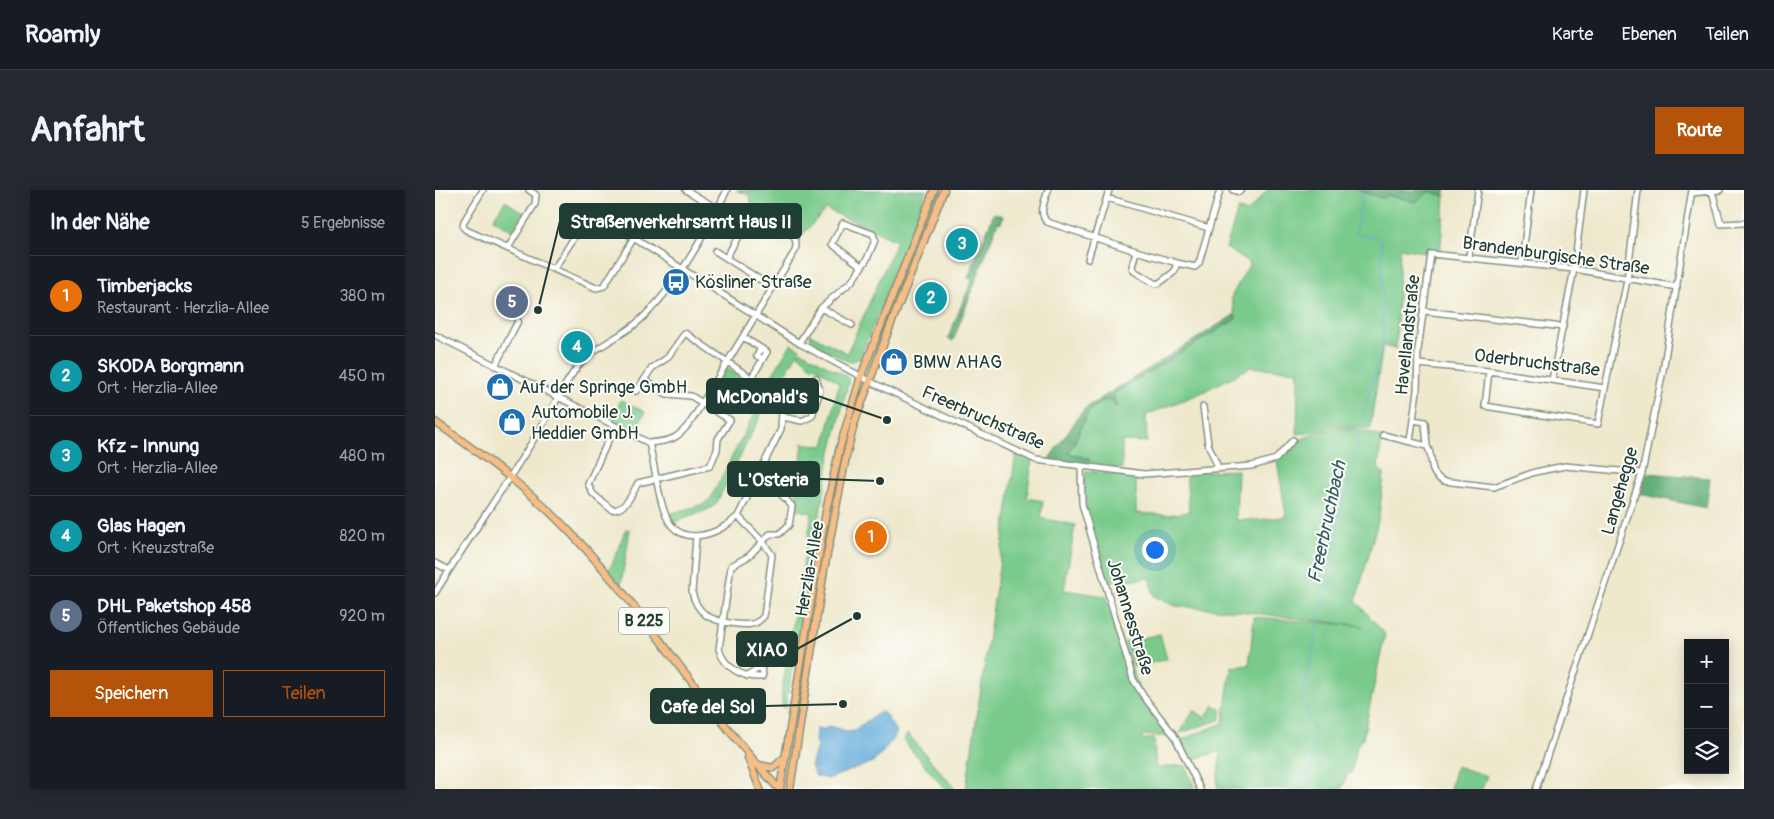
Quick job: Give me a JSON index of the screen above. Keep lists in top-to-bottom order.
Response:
{
  "streets": {
    "main road": ["Herzlia-Allee", "B 225"],
    "street": [
      "Brandenburgische Straße",
      "Havellandstraße",
      "Oderbruchstraße",
      "Freerbruchstraße",
      "Langehegge",
      "Johannesstraße"
    ]
  },
  "crossings": [
    ["Brandenburgische Straße", "Havellandstraße"],
    ["Brandenburgische Straße", "Oderbruchstraße"],
    ["Brandenburgische Straße", "Langehegge"],
    ["Havellandstraße", "Oderbruchstraße"],
    ["Freerbruchstraße", "Herzlia-Allee"],
    ["Freerbruchstraße", "Johannesstraße"],
    ["Herzlia-Allee", "B 225"]
  ],
  "water": ["Freerbruchbach"],
  "places": {
    "bus stop": ["Kösliner Straße"],
    "other": [
      "Straßenverkehrsamt Haus II",
      "McDonald's",
      "L'Osteria",
      "XIAO",
      "Cafe del Sol"
    ],
    "shop": ["BMW AHAG", "Auf der Springe GmbH", "Automobile J. Heddier GmbH"]
  },
  "page": {
    "header": "Roamly",
    "nav": ["Karte", "Ebenen", "Teilen"],
    "buttons": [
      "Route",
      ["Speichern", "Teilen"]
    ],
    "title": "Anfahrt",
    "heading": ["In der Nähe", "5 Ergebnisse"],
    "pins": [
      "3",
      "2",
      "5",
      "4",
      "1"
    ],
    "list": [
      {
        "mark": "1",
        "name": "Timberjacks",
        "note": "Restaurant · Herzlia-Allee",
        "value": "380 m"
      },
      {
        "mark": "2",
        "name": "SKODA Borgmann",
        "note": "Ort · Herzlia-Allee",
        "value": "450 m"
      },
      {
        "mark": "3",
        "name": "Kfz - Innung",
        "note": "Ort · Herzlia-Allee",
        "value": "480 m"
      },
      {
        "mark": "4",
        "name": "Glas Hagen",
        "note": "Ort · Kreuzstraße",
        "value": "820 m"
      },
      {
        "mark": "5",
        "name": "DHL Paketshop 458",
        "note": "Öffentliches Gebäude",
        "value": "920 m"
      }
    ],
    "map_buttons": ["+", "−"]
  }
}
